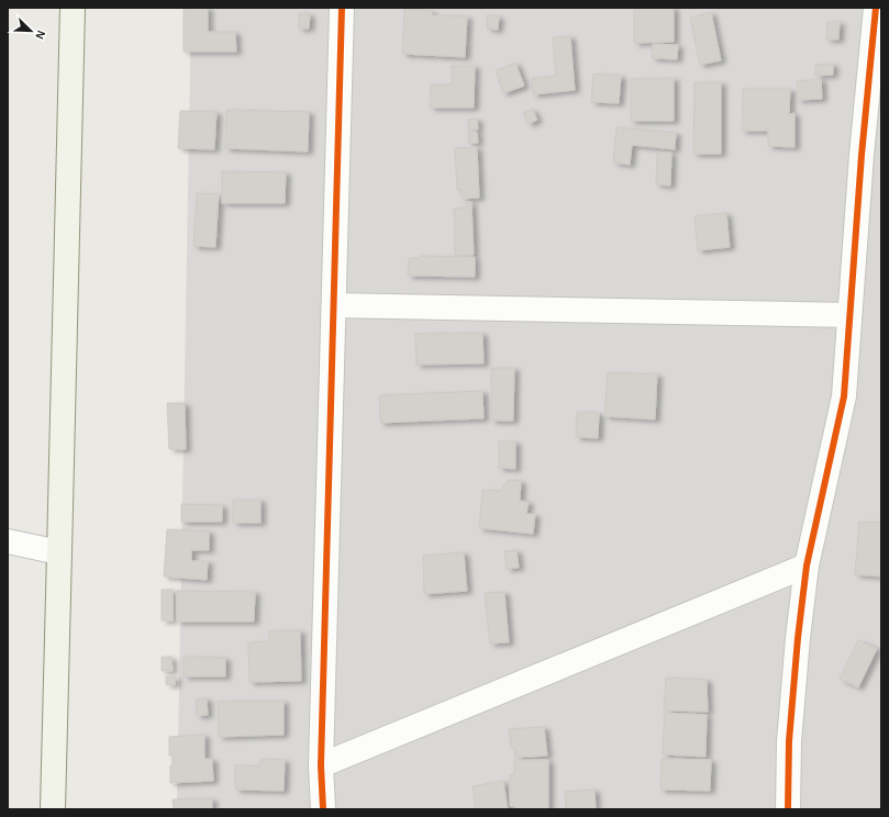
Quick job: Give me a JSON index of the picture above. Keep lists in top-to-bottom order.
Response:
{
  "north": "bottom right"
}
